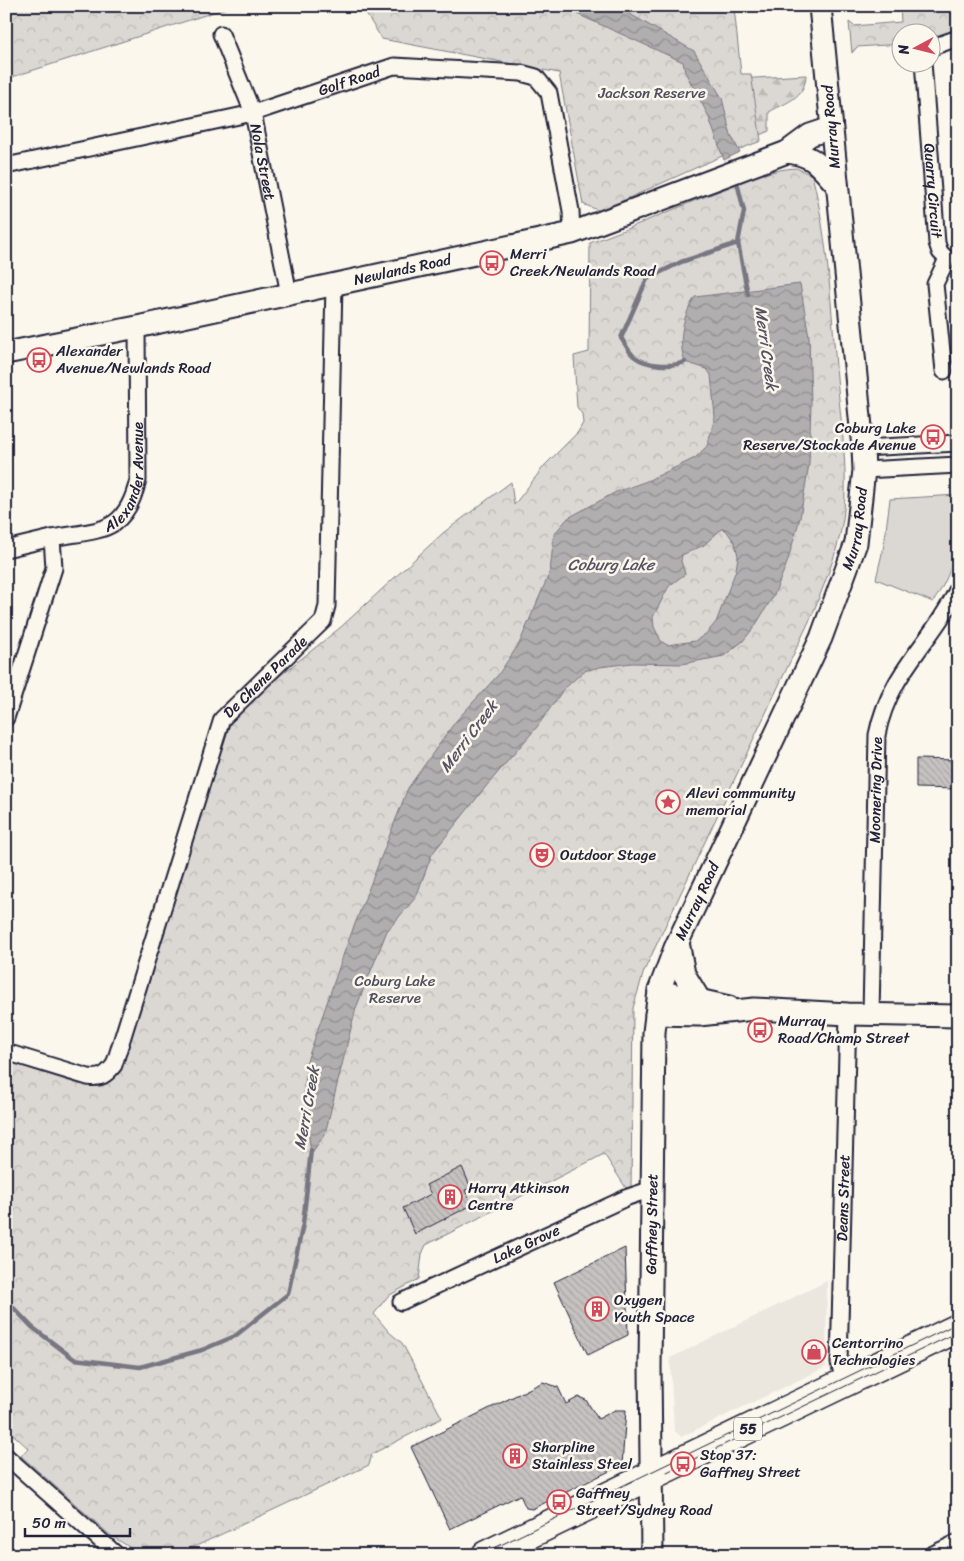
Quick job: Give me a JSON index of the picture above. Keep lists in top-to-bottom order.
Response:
{
  "streets": {
    "highway": ["55"],
    "main road": ["Murray Road", "Newlands Road", "Gaffney Street"],
    "street": [
      "Golf Road",
      "Nola Street",
      "Quarry Circuit",
      "Alexander Avenue",
      "De Chene Parade",
      "Moonering Drive",
      "Deans Street",
      "Lake Grove"
    ]
  },
  "crossings": [
    ["Golf Road", "Nola Street"],
    ["Golf Road", "Newlands Road"],
    ["Murray Road", "Newlands Road"],
    ["Murray Road", "Gaffney Street"],
    ["Nola Street", "Newlands Road"],
    ["Newlands Road", "Alexander Avenue"],
    ["Newlands Road", "De Chene Parade"],
    ["Deans Street", "55"],
    ["Gaffney Street", "Lake Grove"],
    ["Gaffney Street", "55"]
  ],
  "water": ["Merri Creek", "Coburg Lake"],
  "parks": ["Jackson Reserve", "Coburg Lake Reserve"],
  "places": {
    "bus stop": [
      "Merri Creek/Newlands Road",
      "Alexander Avenue/Newlands Road",
      "Coburg Lake Reserve/Stockade Avenue",
      "Murray Road/Champ Street",
      "Stop 37: Gaffney Street",
      "Gaffney Street/Sydney Road"
    ],
    "place": ["Alevi community memorial"],
    "theatre": ["Outdoor Stage"],
    "building": ["Harry Atkinson Centre", "Oxygen Youth Space", "Sharpline Stainless Steel"],
    "shop": ["Centorrino Technologies"]
  },
  "scale_bar": "50 m",
  "north": "left"
}
